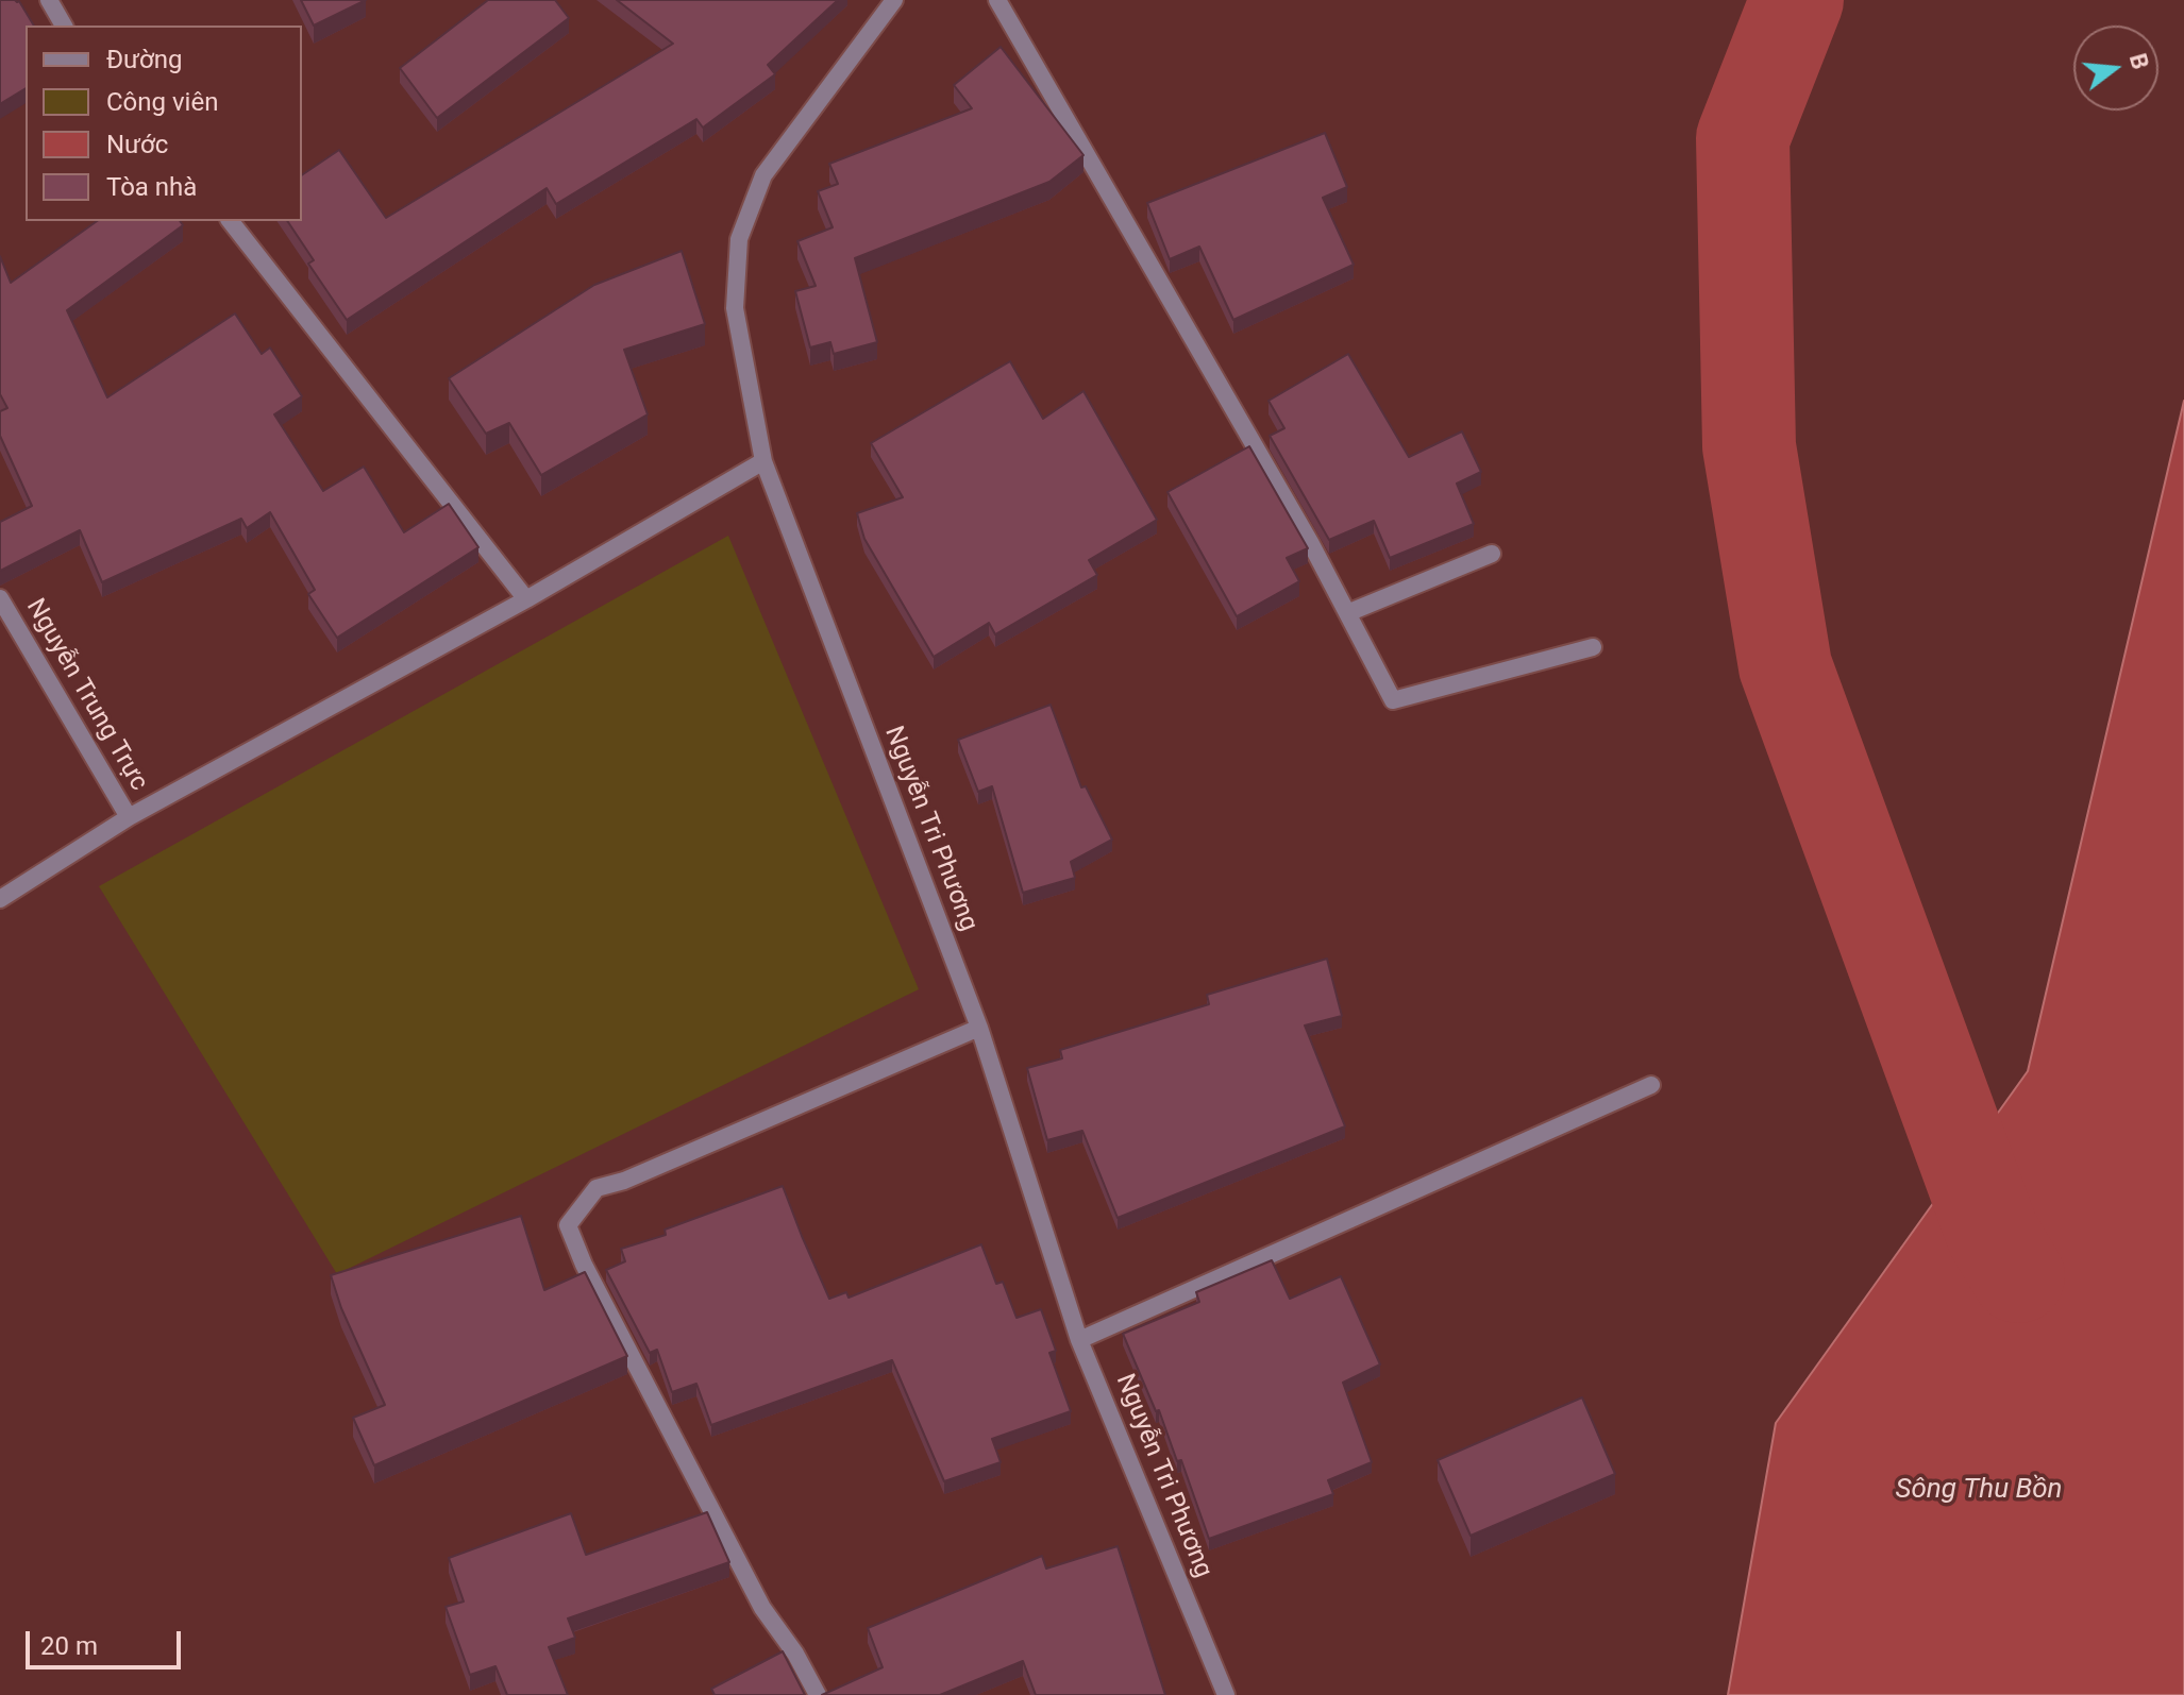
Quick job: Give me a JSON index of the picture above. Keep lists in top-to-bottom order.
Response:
{
  "streets": {
    "street": ["Nguyễn Trung Trực", "Nguyễn Tri Phương"]
  },
  "water": ["Sông Thu Bồn"],
  "legend": [
    "Đường",
    "Công viên",
    "Nước",
    "Tòa nhà"
  ],
  "scale_bar": "20 m",
  "north": "right"
}
